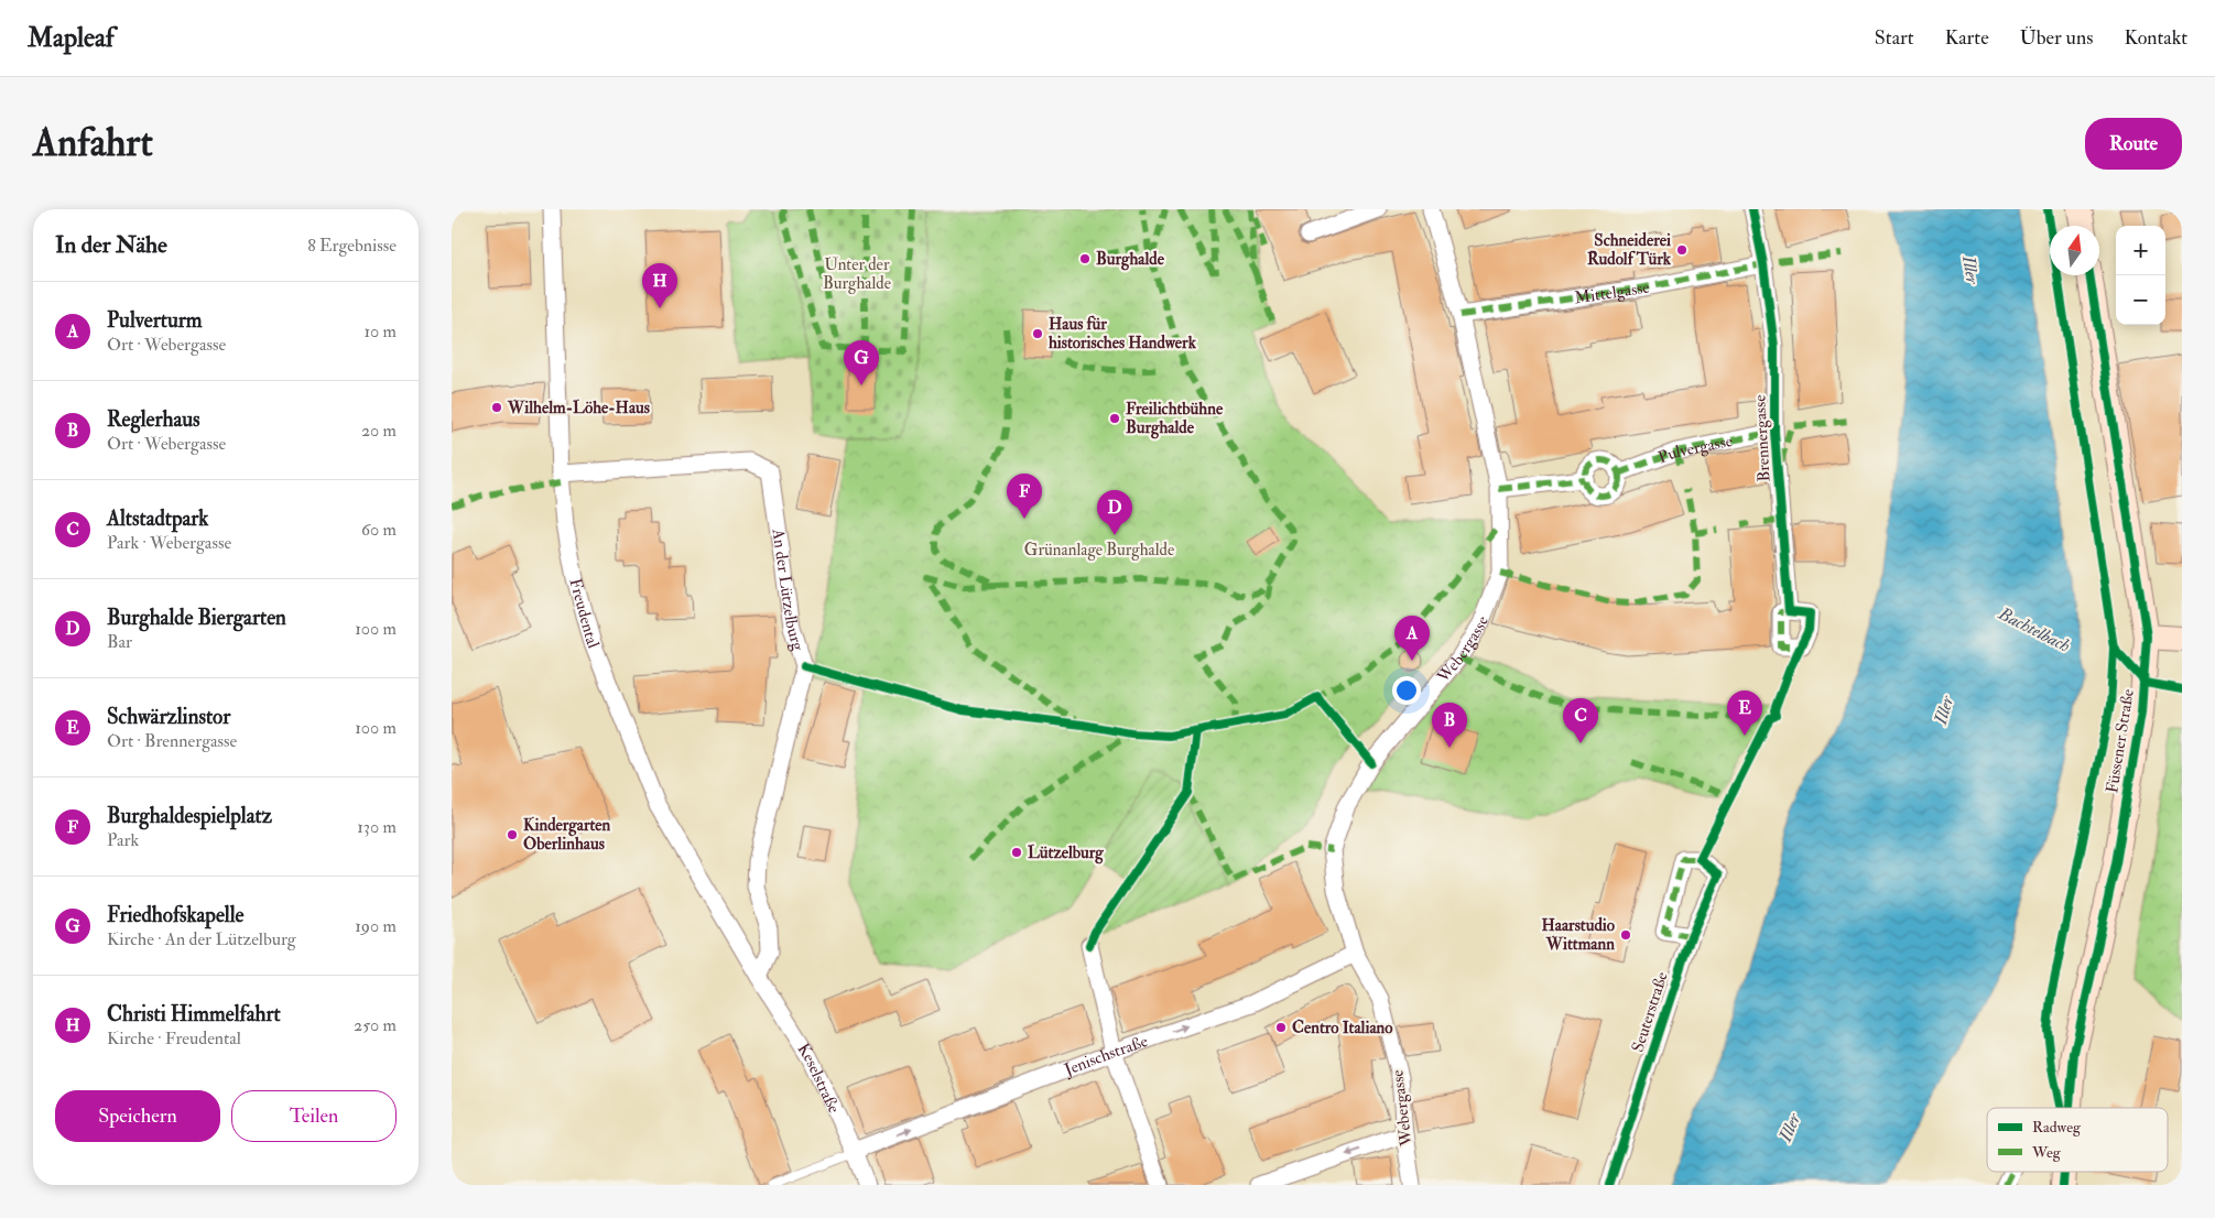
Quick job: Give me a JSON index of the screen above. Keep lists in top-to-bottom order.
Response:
{
  "streets": {
    "street": [
      "Mittelgasse",
      "Brennergasse",
      "Pulvergasse",
      "An der Lützelburg",
      "Freudental",
      "Webergasse",
      "Füssener Straße",
      "Seuterstraße",
      "Jenischstraße",
      "Keselstraße"
    ]
  },
  "crossings": [
    ["Mittelgasse", "Brennergasse"],
    ["Mittelgasse", "Webergasse"],
    ["Brennergasse", "Pulvergasse"],
    ["An der Lützelburg", "Freudental"],
    ["An der Lützelburg", "Keselstraße"],
    ["Freudental", "Keselstraße"],
    ["Webergasse", "Jenischstraße"],
    ["Jenischstraße", "Keselstraße"]
  ],
  "one_way": ["Jenischstraße"],
  "water": ["Iller", "Bachtelbach"],
  "parks": ["Unter der Burghalde", "Grünanlage Burghalde"],
  "places": [
    "Schneiderei Rudolf Türk",
    "Burghalde",
    "Haus für historisches Handwerk",
    "Wilhelm-Löhe-Haus",
    "Freilichtbühne Burghalde",
    "Kindergarten Oberlinhaus",
    "Lützelburg",
    "Haarstudio Wittmann",
    "Centro Italiano"
  ],
  "legend": ["Radweg", "Weg"],
  "north": "top",
  "page": {
    "header": "Mapleaf",
    "nav": [
      "Start",
      "Karte",
      "Über uns",
      "Kontakt"
    ],
    "buttons": [
      "Route",
      ["Speichern", "Teilen"]
    ],
    "title": "Anfahrt",
    "heading": ["In der Nähe", "8 Ergebnisse"],
    "map_buttons": ["+", "−"],
    "pins": [
      "H",
      "G",
      "F",
      "D",
      "A",
      "E",
      "C",
      "B"
    ],
    "list": [
      {
        "mark": "A",
        "name": "Pulverturm",
        "note": "Ort · Webergasse",
        "value": "10 m"
      },
      {
        "mark": "B",
        "name": "Reglerhaus",
        "note": "Ort · Webergasse",
        "value": "20 m"
      },
      {
        "mark": "C",
        "name": "Altstadtpark",
        "note": "Park · Webergasse",
        "value": "60 m"
      },
      {
        "mark": "D",
        "name": "Burghalde Biergarten",
        "note": "Bar",
        "value": "100 m"
      },
      {
        "mark": "E",
        "name": "Schwärzlinstor",
        "note": "Ort · Brennergasse",
        "value": "100 m"
      },
      {
        "mark": "F",
        "name": "Burghaldespielplatz",
        "note": "Park",
        "value": "130 m"
      },
      {
        "mark": "G",
        "name": "Friedhofskapelle",
        "note": "Kirche · An der Lützelburg",
        "value": "190 m"
      },
      {
        "mark": "H",
        "name": "Christi Himmelfahrt",
        "note": "Kirche · Freudental",
        "value": "250 m"
      }
    ]
  }
}
